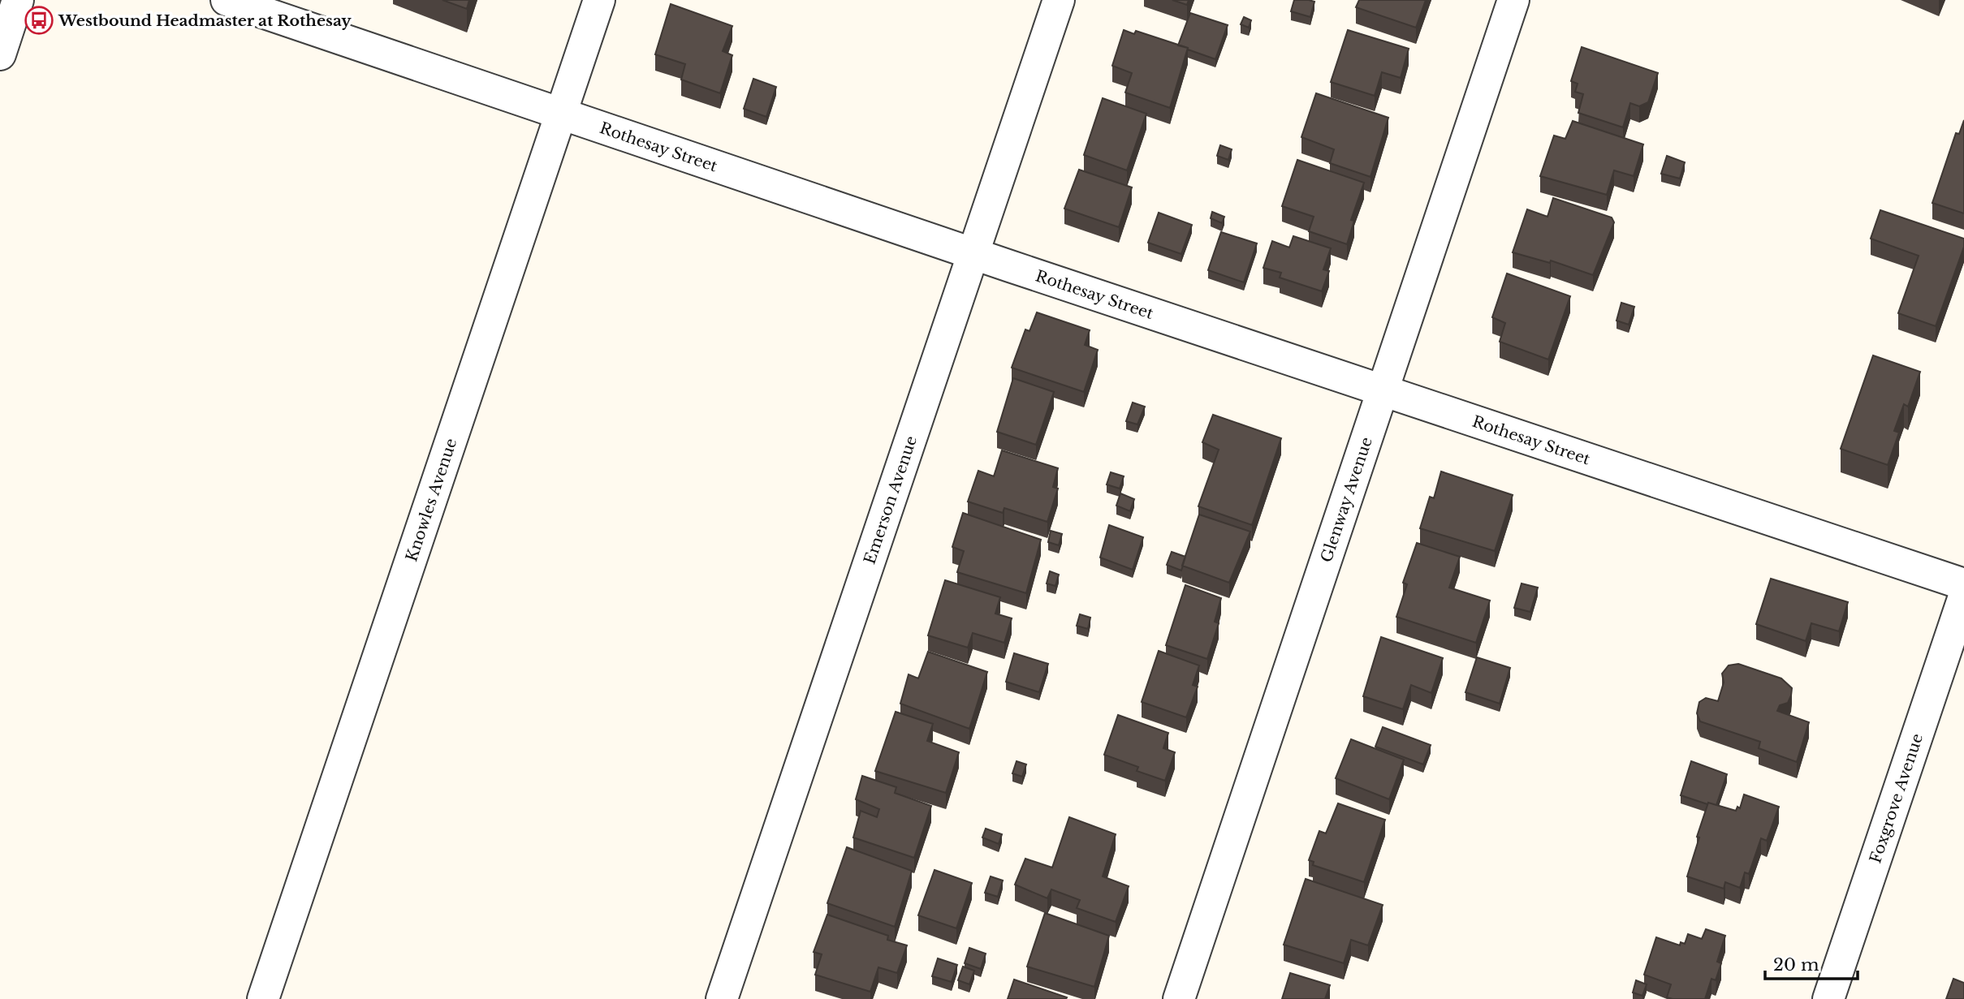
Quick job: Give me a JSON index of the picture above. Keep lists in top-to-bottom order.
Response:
{
  "streets": {
    "street": [
      "Rothesay Street",
      "Knowles Avenue",
      "Emerson Avenue",
      "Glenway Avenue",
      "Foxgrove Avenue"
    ]
  },
  "crossings": [
    ["Rothesay Street", "Knowles Avenue"],
    ["Rothesay Street", "Emerson Avenue"],
    ["Rothesay Street", "Glenway Avenue"]
  ],
  "places": {
    "bus stop": ["Westbound Headmaster at Rothesay"]
  },
  "scale_bar": "20 m"
}
